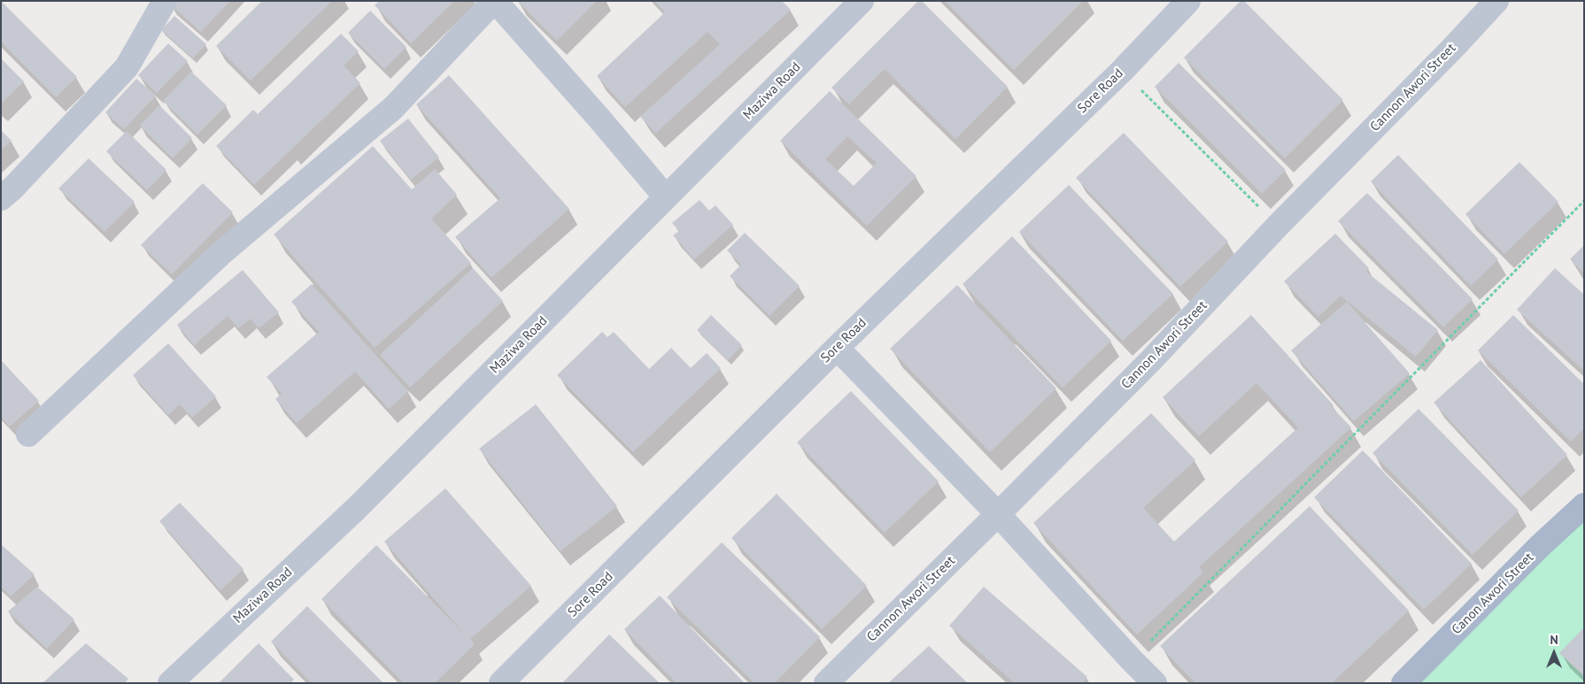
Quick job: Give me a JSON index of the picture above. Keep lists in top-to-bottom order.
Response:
{
  "streets": {
    "main road": ["Canon Awori Street"],
    "street": ["Cannon Awori Street", "Maziwa Road", "Sore Road"]
  },
  "north": "top"
}
